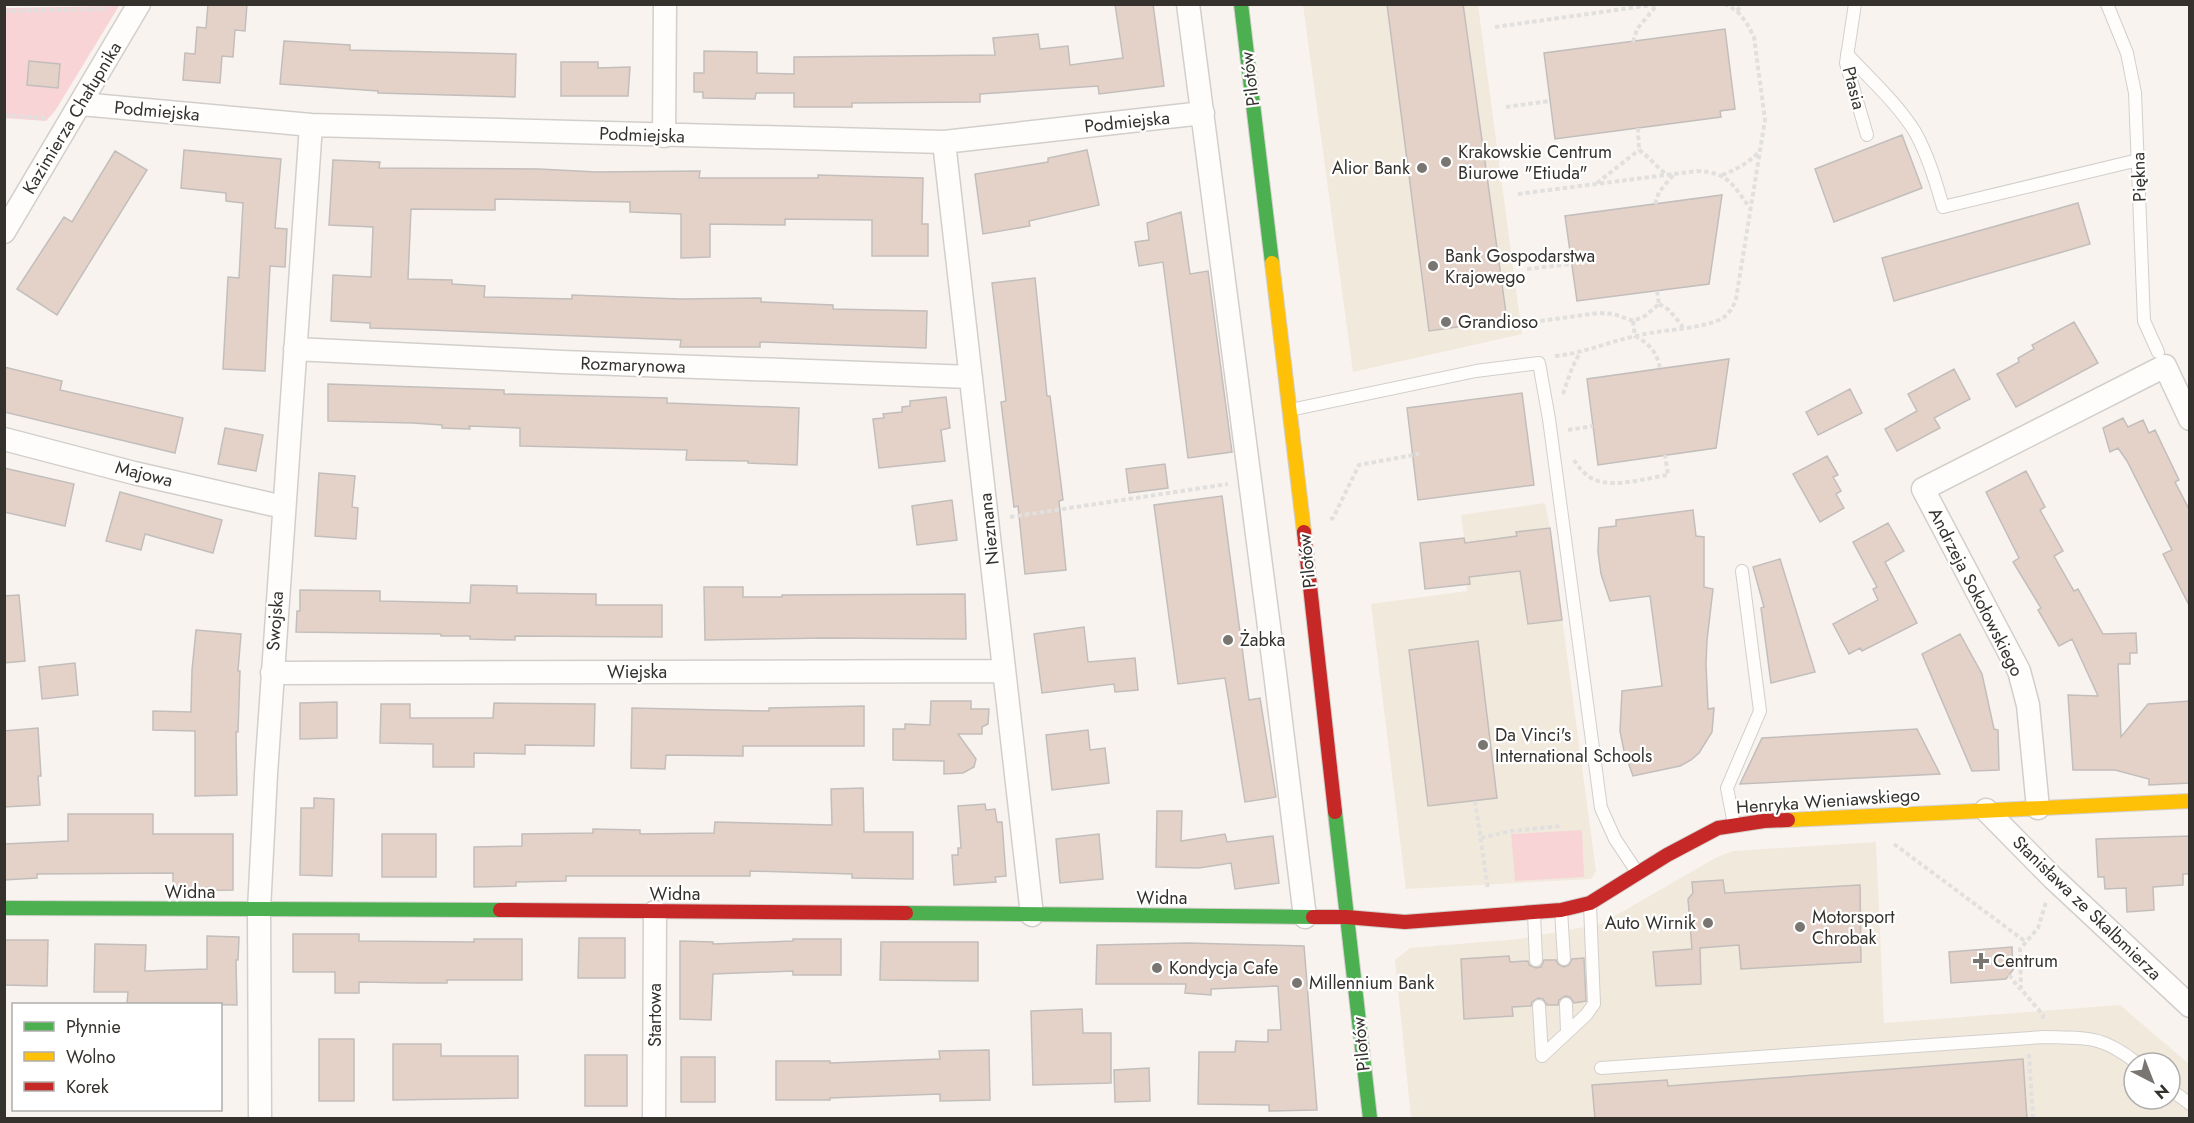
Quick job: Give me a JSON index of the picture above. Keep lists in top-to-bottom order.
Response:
{
  "streets": {
    "street": [
      "Pilotów",
      "Podmiejska",
      "Kazimierza Chałupnika",
      "Rozmarynowa",
      "Majowa",
      "Nieznana",
      "Andrzeja Sokołowskiego",
      "Swojska",
      "Wiejska",
      "Henryka Wieniawskiego",
      "Widna",
      "Stanisława ze Skalbmierza",
      "Startowa"
    ],
    "lane": ["Ptasia", "Piękna"]
  },
  "crossings": [
    ["Pilotów", "Henryka Wieniawskiego"],
    ["Pilotów", "Widna"],
    ["Podmiejska", "Kazimierza Chałupnika"],
    ["Podmiejska", "Nieznana"],
    ["Podmiejska", "Swojska"],
    ["Rozmarynowa", "Nieznana"],
    ["Rozmarynowa", "Swojska"],
    ["Majowa", "Swojska"],
    ["Nieznana", "Wiejska"],
    ["Nieznana", "Widna"],
    ["Andrzeja Sokołowskiego", "Henryka Wieniawskiego"],
    ["Swojska", "Wiejska"],
    ["Swojska", "Widna"],
    ["Henryka Wieniawskiego", "Widna"],
    ["Henryka Wieniawskiego", "Stanisława ze Skalbmierza"],
    ["Widna", "Startowa"]
  ],
  "places": {
    "other": [
      "Krakowskie Centrum Biurowe \"Etiuda\"",
      "Alior Bank",
      "Bank Gospodarstwa Krajowego",
      "Grandioso",
      "Żabka",
      "Da Vinci's International Schools",
      "Auto Wirnik",
      "Motorsport Chrobak",
      "Kondycja Cafe",
      "Millennium Bank"
    ],
    "health": ["Centrum"]
  },
  "legend": ["Płynnie", "Wolno", "Korek"],
  "north": "bottom right"
}
